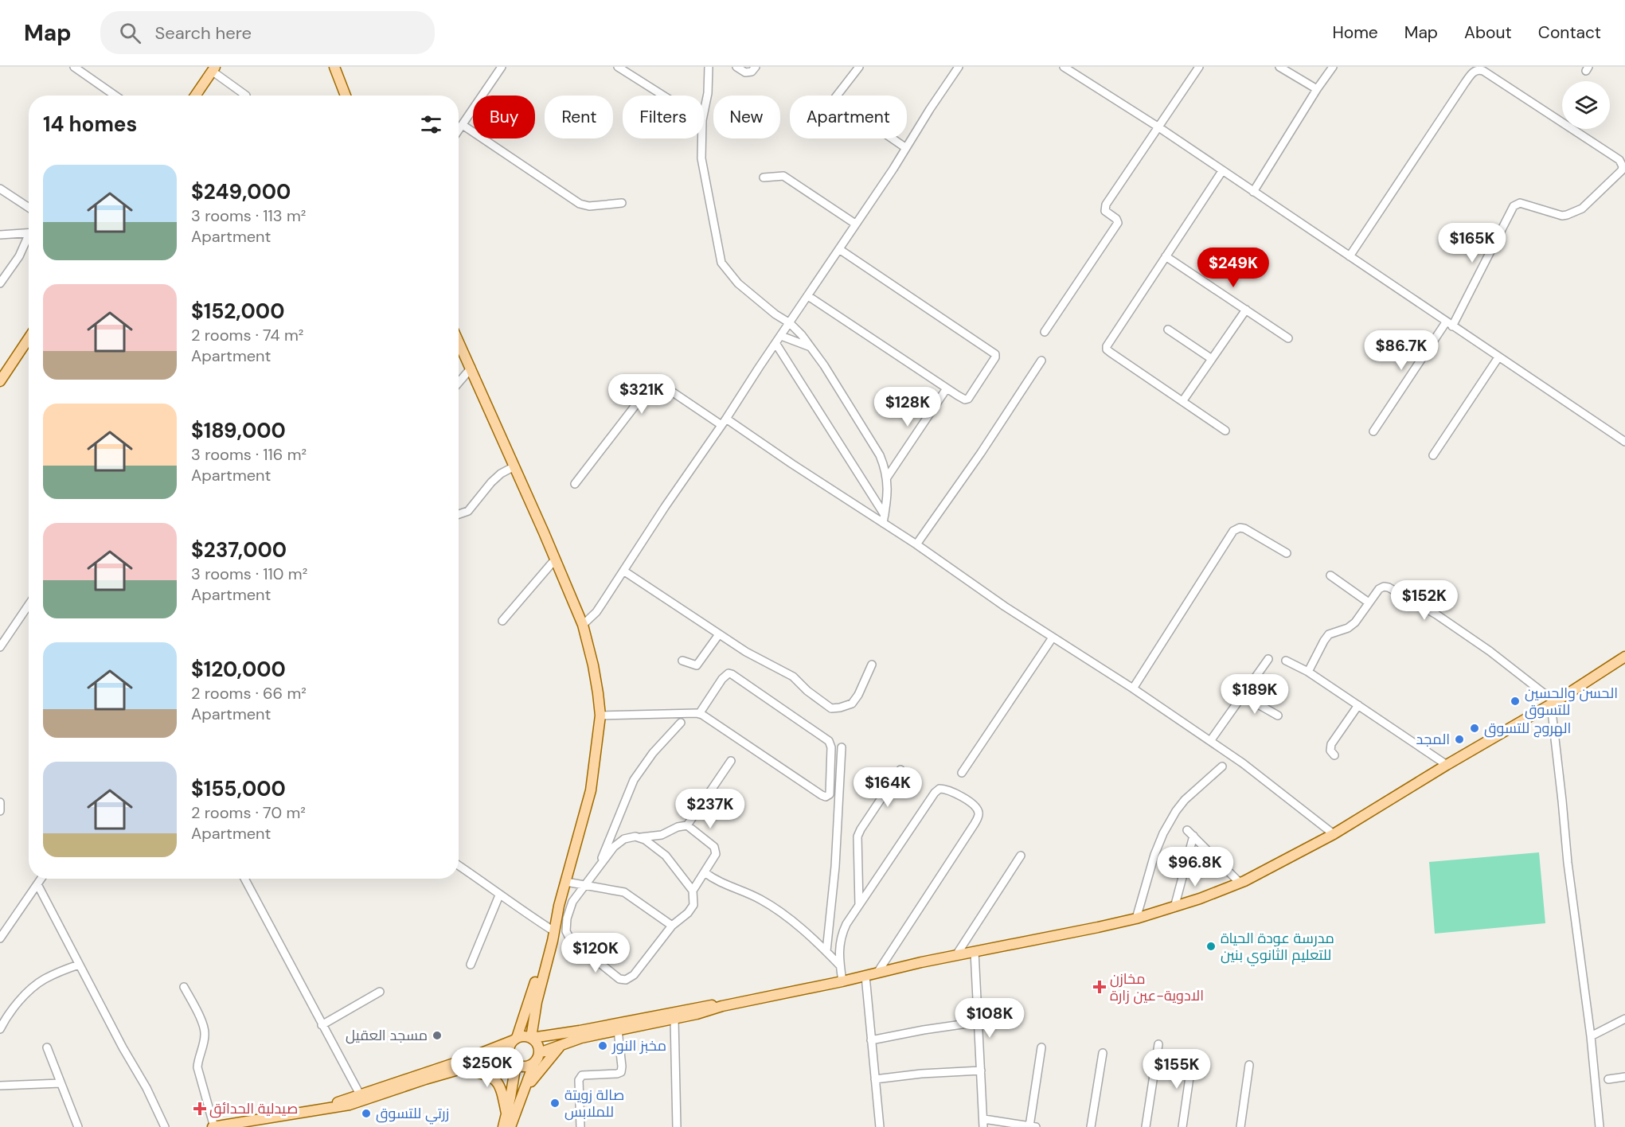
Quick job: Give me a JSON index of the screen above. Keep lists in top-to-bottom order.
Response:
{
  "places": {
    "other": [
      "الحسن والحسين للتسوق",
      "الهروج للتسوق",
      "المجد",
      "مدرسة عودة الحياة للتعليم الثانوي بنين",
      "مسجد العقيل",
      "مخبز النور",
      "صالة زويتة للملابس",
      "زرتي للتسوق"
    ],
    "health": ["مخازن الادوية-عين زارة", "صيدلية الحدائق"]
  },
  "page": {
    "header": "Map",
    "search": "Search here",
    "nav": [
      "Home",
      "Map",
      "About",
      "Contact"
    ],
    "chip": [
      "Buy",
      "Rent",
      "Filters",
      "New",
      "Apartment"
    ],
    "heading": "14 homes",
    "list": [
      {
        "name": "$249,000",
        "note": "3 rooms · 113 m² · Apartment"
      },
      {
        "name": "$152,000",
        "note": "2 rooms · 74 m² · Apartment"
      },
      {
        "name": "$189,000",
        "note": "3 rooms · 116 m² · Apartment"
      },
      {
        "name": "$237,000",
        "note": "3 rooms · 110 m² · Apartment"
      },
      {
        "name": "$120,000",
        "note": "2 rooms · 66 m² · Apartment"
      },
      {
        "name": "$155,000",
        "note": "2 rooms · 70 m² · Apartment"
      }
    ],
    "price": [
      "$165K",
      "$249K",
      "$86.7K",
      "$321K",
      "$128K",
      "$152K",
      "$189K",
      "$164K",
      "$237K",
      "$96.8K",
      "$120K",
      "$108K",
      "$250K",
      "$155K"
    ]
  }
}
